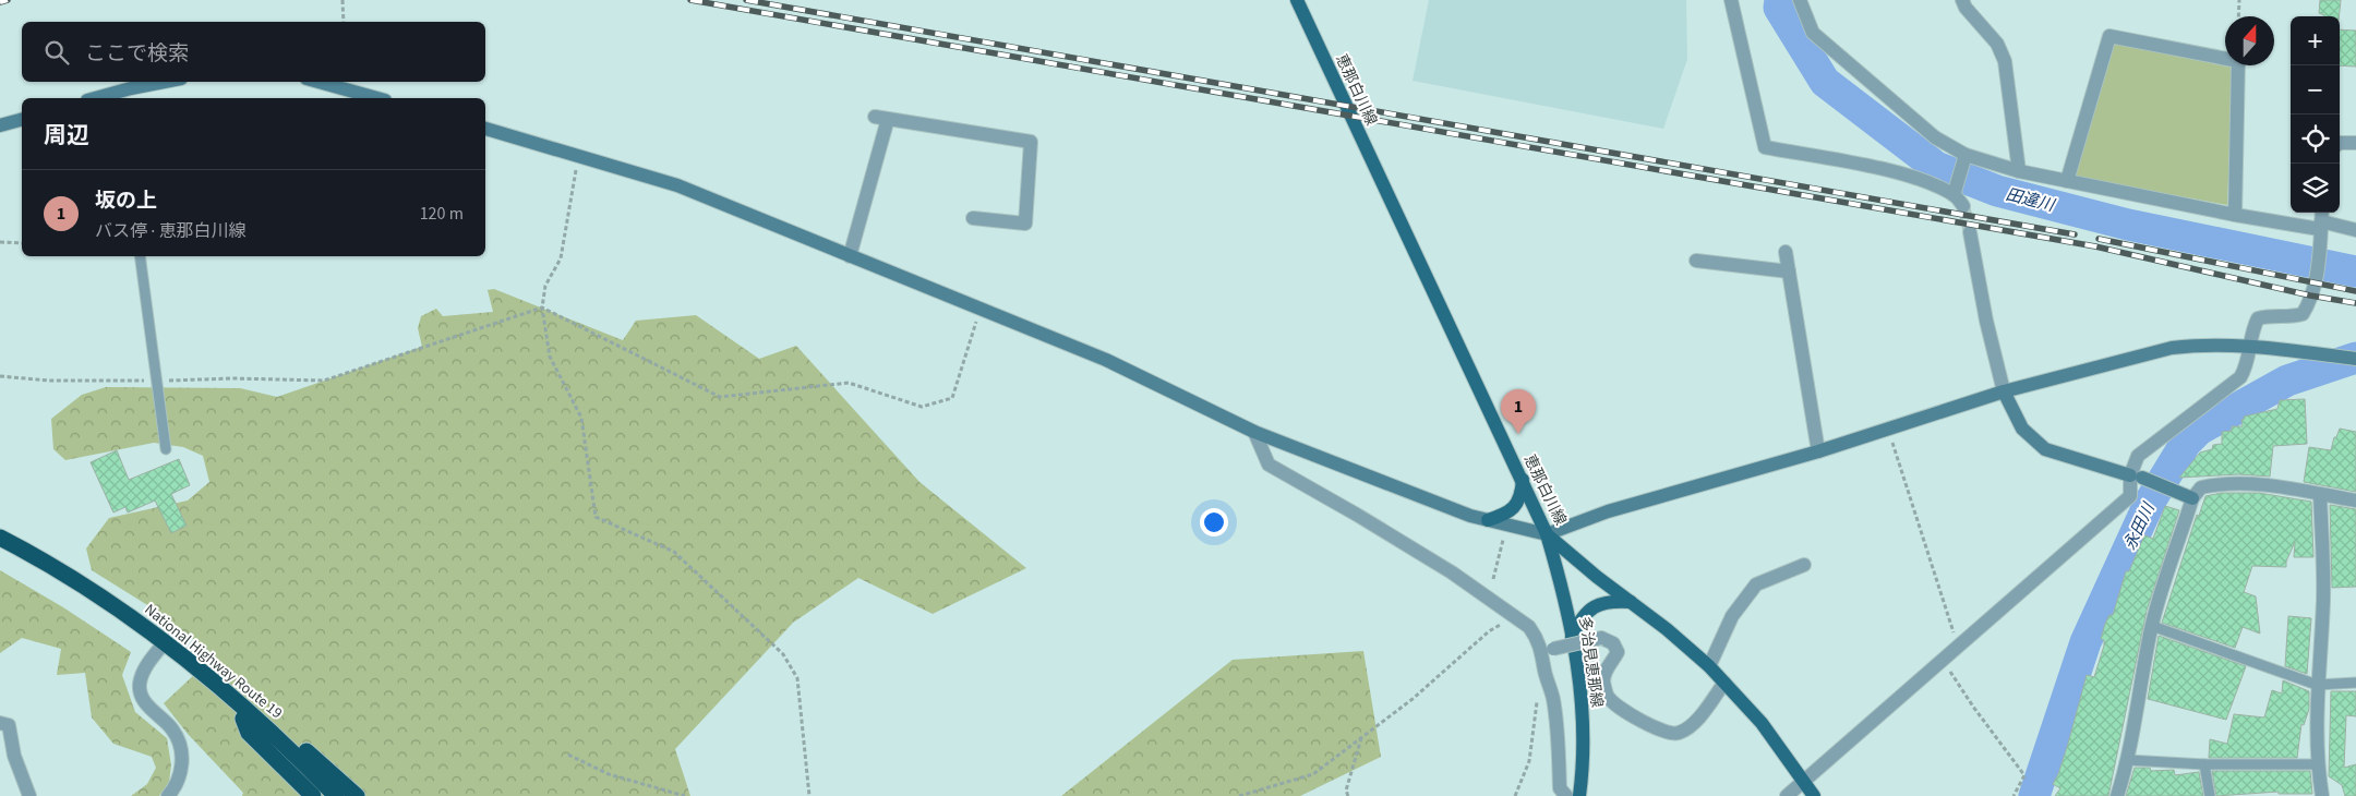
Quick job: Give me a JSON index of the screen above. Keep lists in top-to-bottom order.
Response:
{
  "streets": {
    "highway": ["National Highway Route 19"],
    "main road": ["恵那白川線", "多治見恵那線"]
  },
  "crossings": [
    ["恵那白川線", "多治見恵那線"]
  ],
  "water": ["田違川", "永田川"],
  "north": "top",
  "page": {
    "map_buttons": ["+", "−"],
    "search": "ここで検索",
    "heading": "周辺",
    "list": [
      {
        "mark": "1",
        "name": "坂の上",
        "note": "バス停 · 恵那白川線",
        "value": "120 m"
      }
    ],
    "pins": "1"
  }
}
